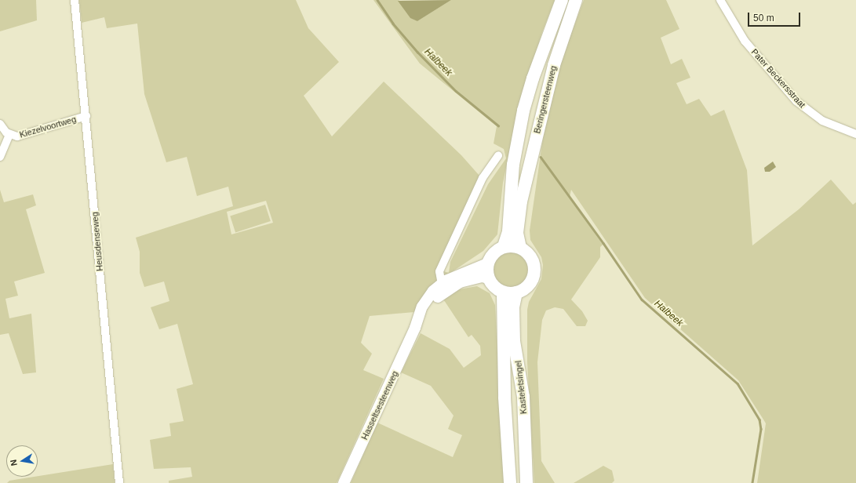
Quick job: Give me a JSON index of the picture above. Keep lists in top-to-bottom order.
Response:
{
  "streets": {
    "main road": ["Beringersteenweg", "Kasteletsingel"],
    "street": [
      "Pater Beckersstraat",
      "Kiezelvoortweg",
      "Heusdenseweg",
      "Hasseltsesteenweg"
    ]
  },
  "crossings": [
    ["Kiezelvoortweg", "Heusdenseweg"],
    ["Kasteletsingel", "Hasseltsesteenweg"]
  ],
  "water": ["Halbeek"],
  "scale_bar": "50 m",
  "north": "left"
}
